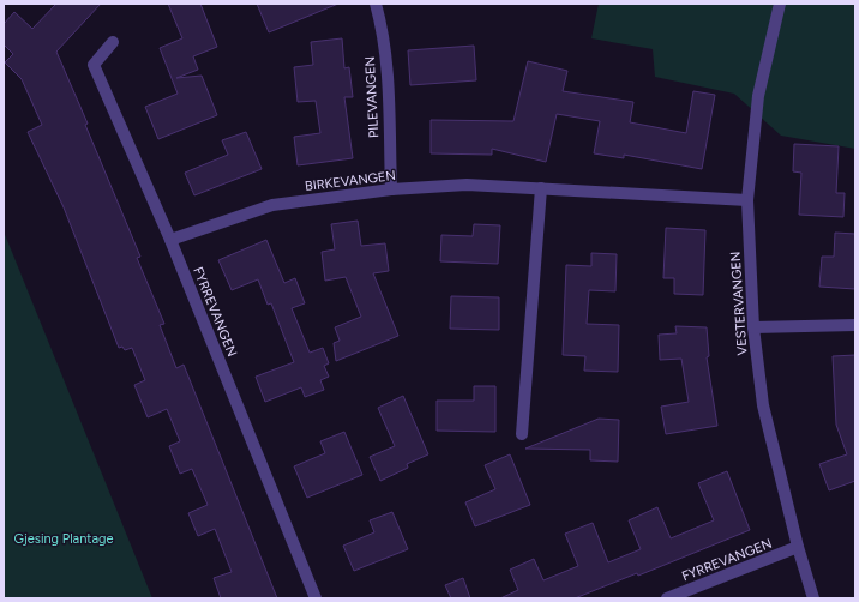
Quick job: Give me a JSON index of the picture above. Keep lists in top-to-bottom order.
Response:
{
  "streets": {
    "street": [
      "PILEVANGEN",
      "BIRKEVANGEN",
      "VESTERVANGEN",
      "FYRREVANGEN"
    ]
  },
  "crossings": [
    ["PILEVANGEN", "BIRKEVANGEN"],
    ["BIRKEVANGEN", "VESTERVANGEN"],
    ["BIRKEVANGEN", "FYRREVANGEN"],
    ["VESTERVANGEN", "FYRREVANGEN"]
  ],
  "parks": ["Gjesing Plantage"]
}
